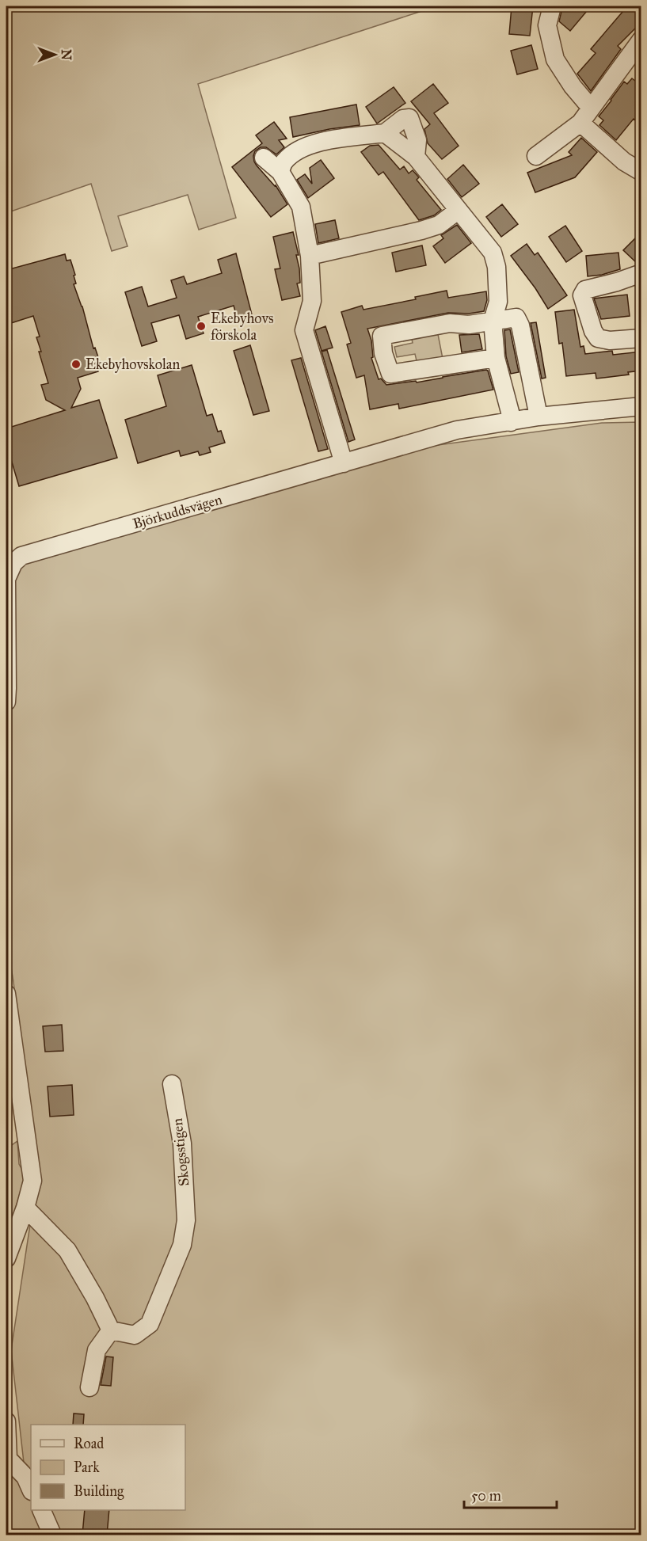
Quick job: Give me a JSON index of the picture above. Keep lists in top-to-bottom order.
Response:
{
  "streets": {
    "street": ["Björkuddsvägen", "Skogsstigen"]
  },
  "places": ["Ekebyhovs förskola", "Ekebyhovskolan"],
  "legend": ["Road", "Park", "Building"],
  "scale_bar": "50 m",
  "north": "right"
}
